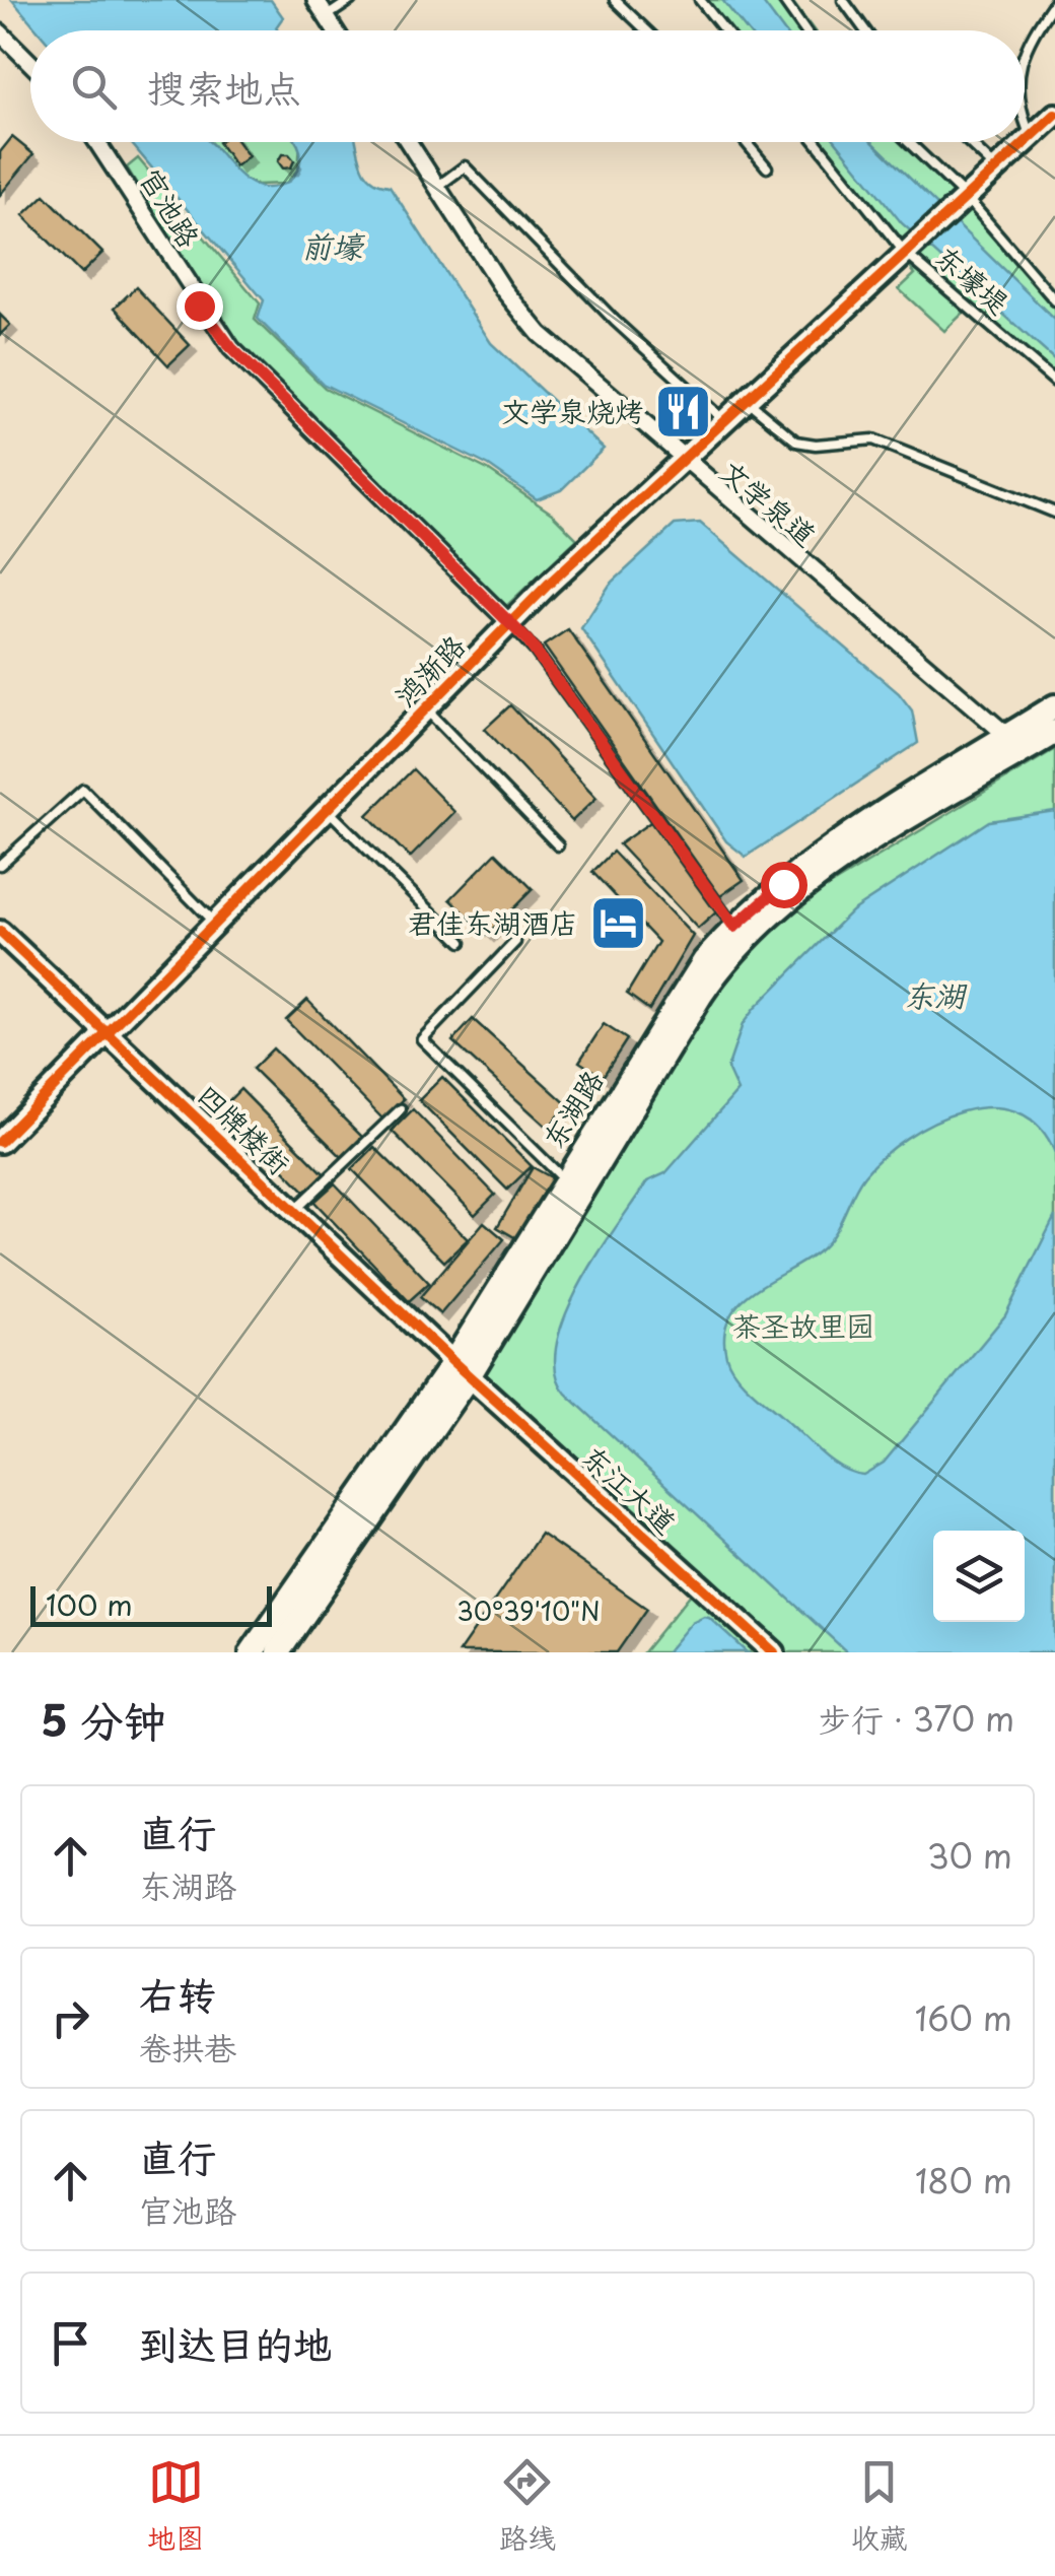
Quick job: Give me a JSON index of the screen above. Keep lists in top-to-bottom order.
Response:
{
  "streets": {
    "main road": ["东湖路"],
    "street": [
      "官池路",
      "文学泉道",
      "鸿渐路",
      "四牌楼街",
      "东江大道"
    ],
    "lane": ["东壕堤"]
  },
  "crossings": [
    ["官池路", "鸿渐路"],
    ["东壕堤", "鸿渐路"],
    ["文学泉道", "鸿渐路"],
    ["文学泉道", "东湖路"],
    ["鸿渐路", "四牌楼街"],
    ["东湖路", "四牌楼街"],
    ["东湖路", "东江大道"],
    ["四牌楼街", "东江大道"]
  ],
  "water": ["前壕", "东湖"],
  "parks": ["茶圣故里园"],
  "places": {
    "restaurant": ["文学泉烧烤"],
    "hotel": ["君佳东湖酒店"]
  },
  "scale_bar": "100 m",
  "page": {
    "search": "搜索地点",
    "scale": "100 m",
    "heading": ["5 分钟", "步行 · 370 m"],
    "list": [
      ["直行", "东湖路", "30 m"],
      ["右转", "卷拱巷", "160 m"],
      ["直行", "官池路", "180 m"],
      "到达目的地"
    ],
    "nav": ["地图", "路线", "收藏"]
  },
  "coordinates": ["30°39'10\"N"]
}
